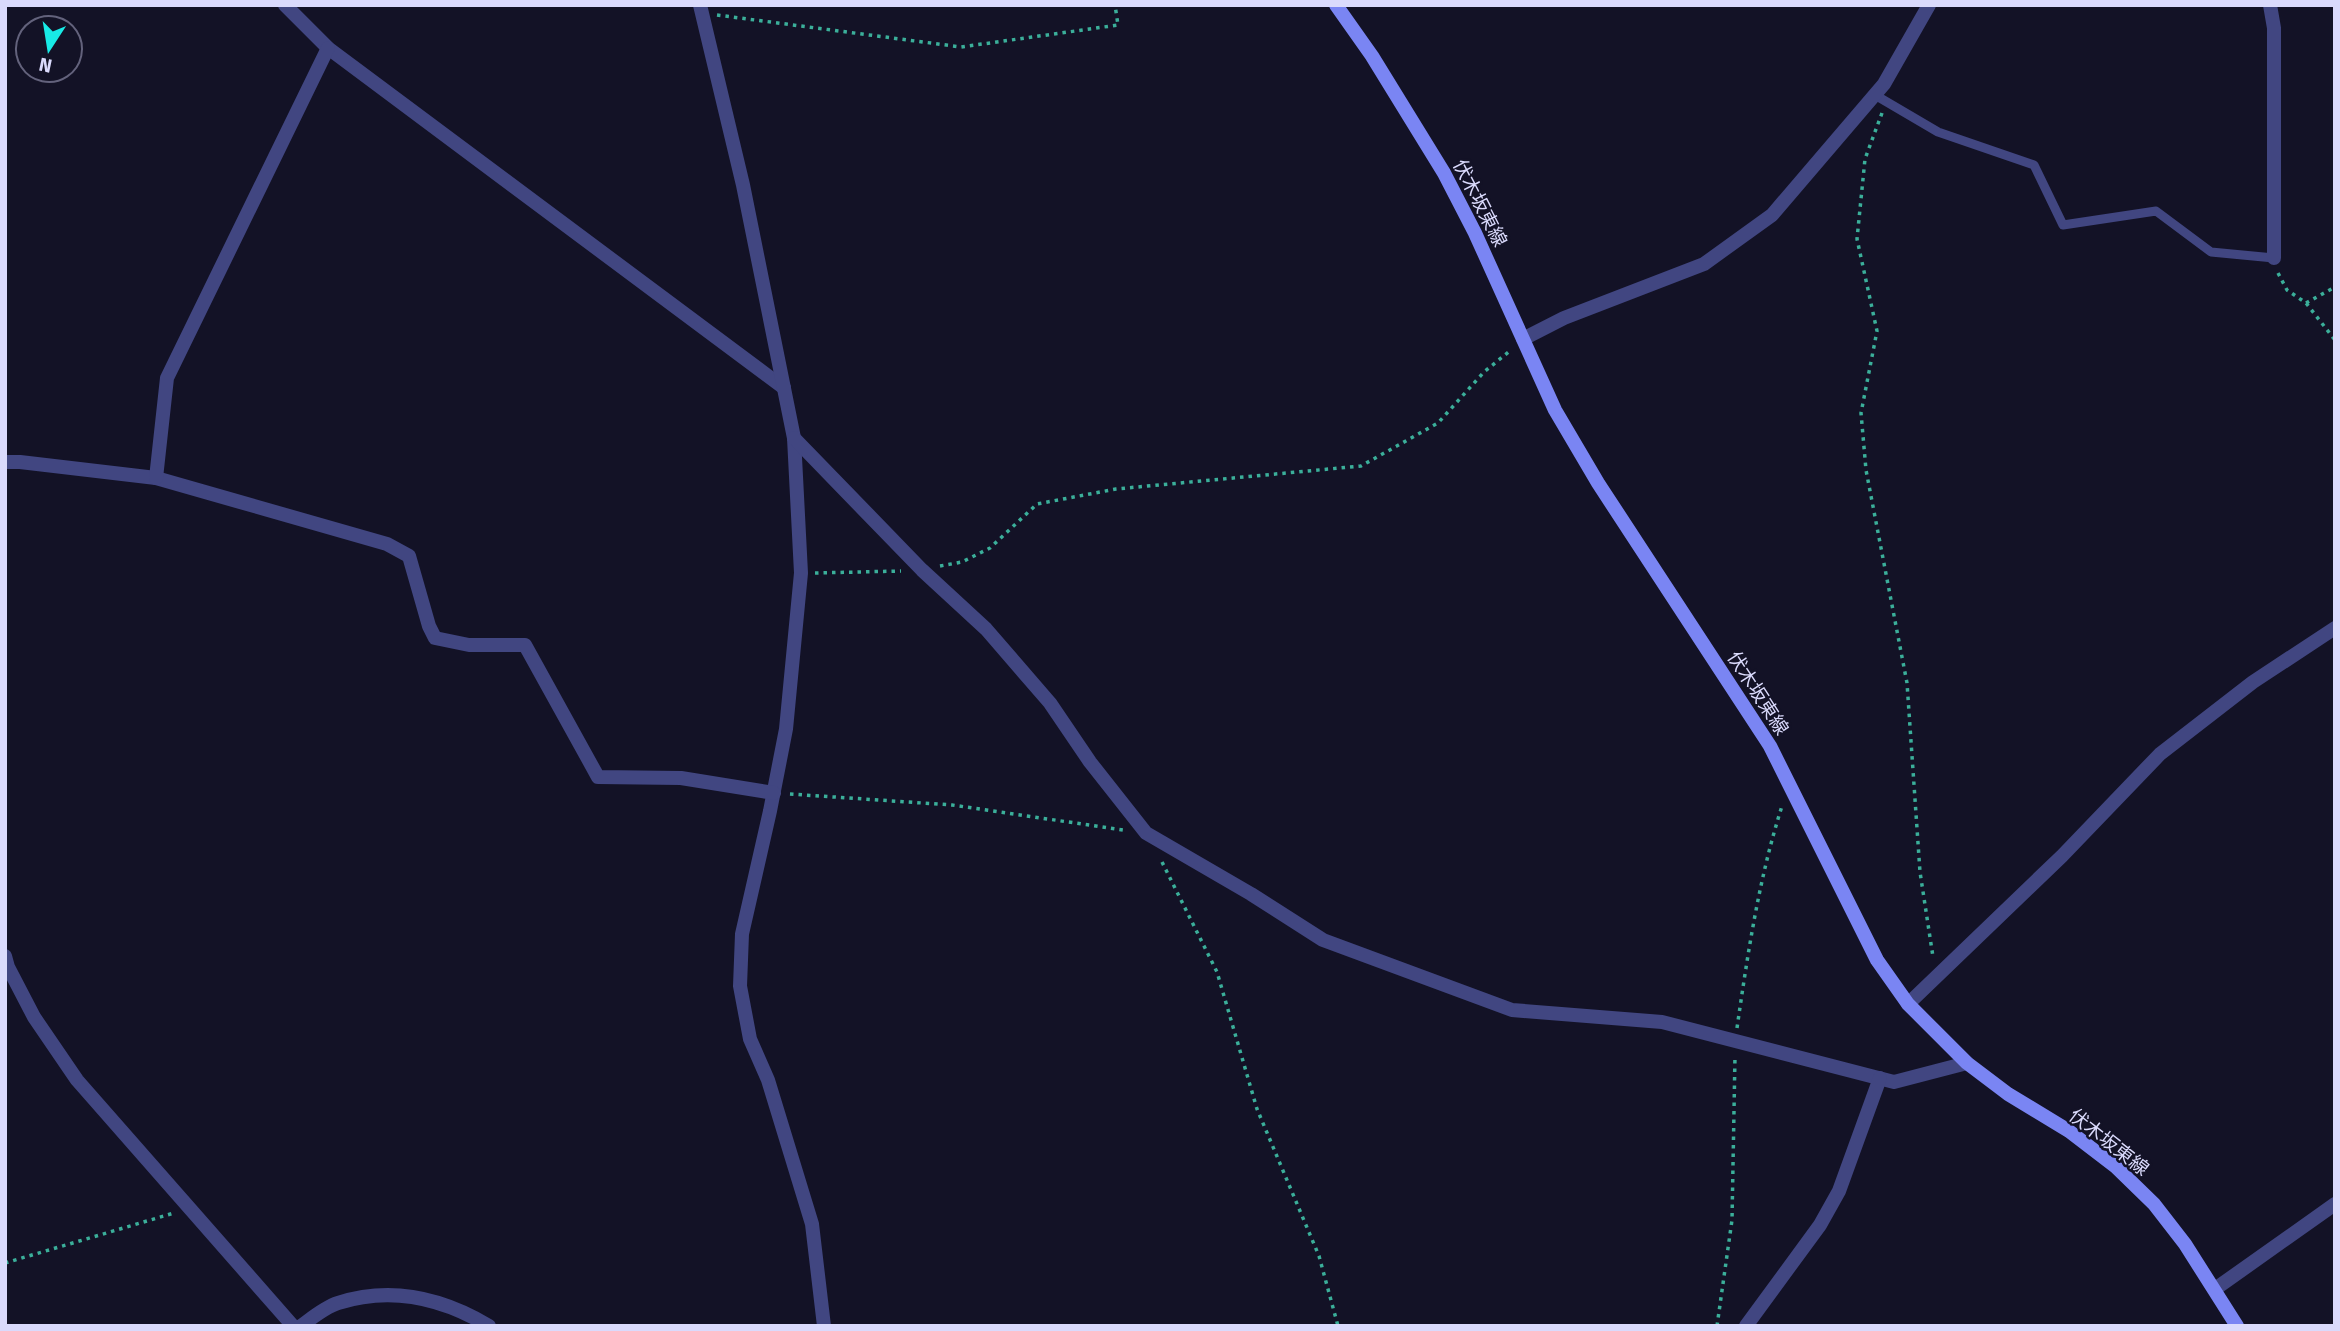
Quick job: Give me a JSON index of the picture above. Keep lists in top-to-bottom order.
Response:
{
  "streets": {
    "main road": ["伏木坂東線"]
  },
  "north": "bottom"
}
